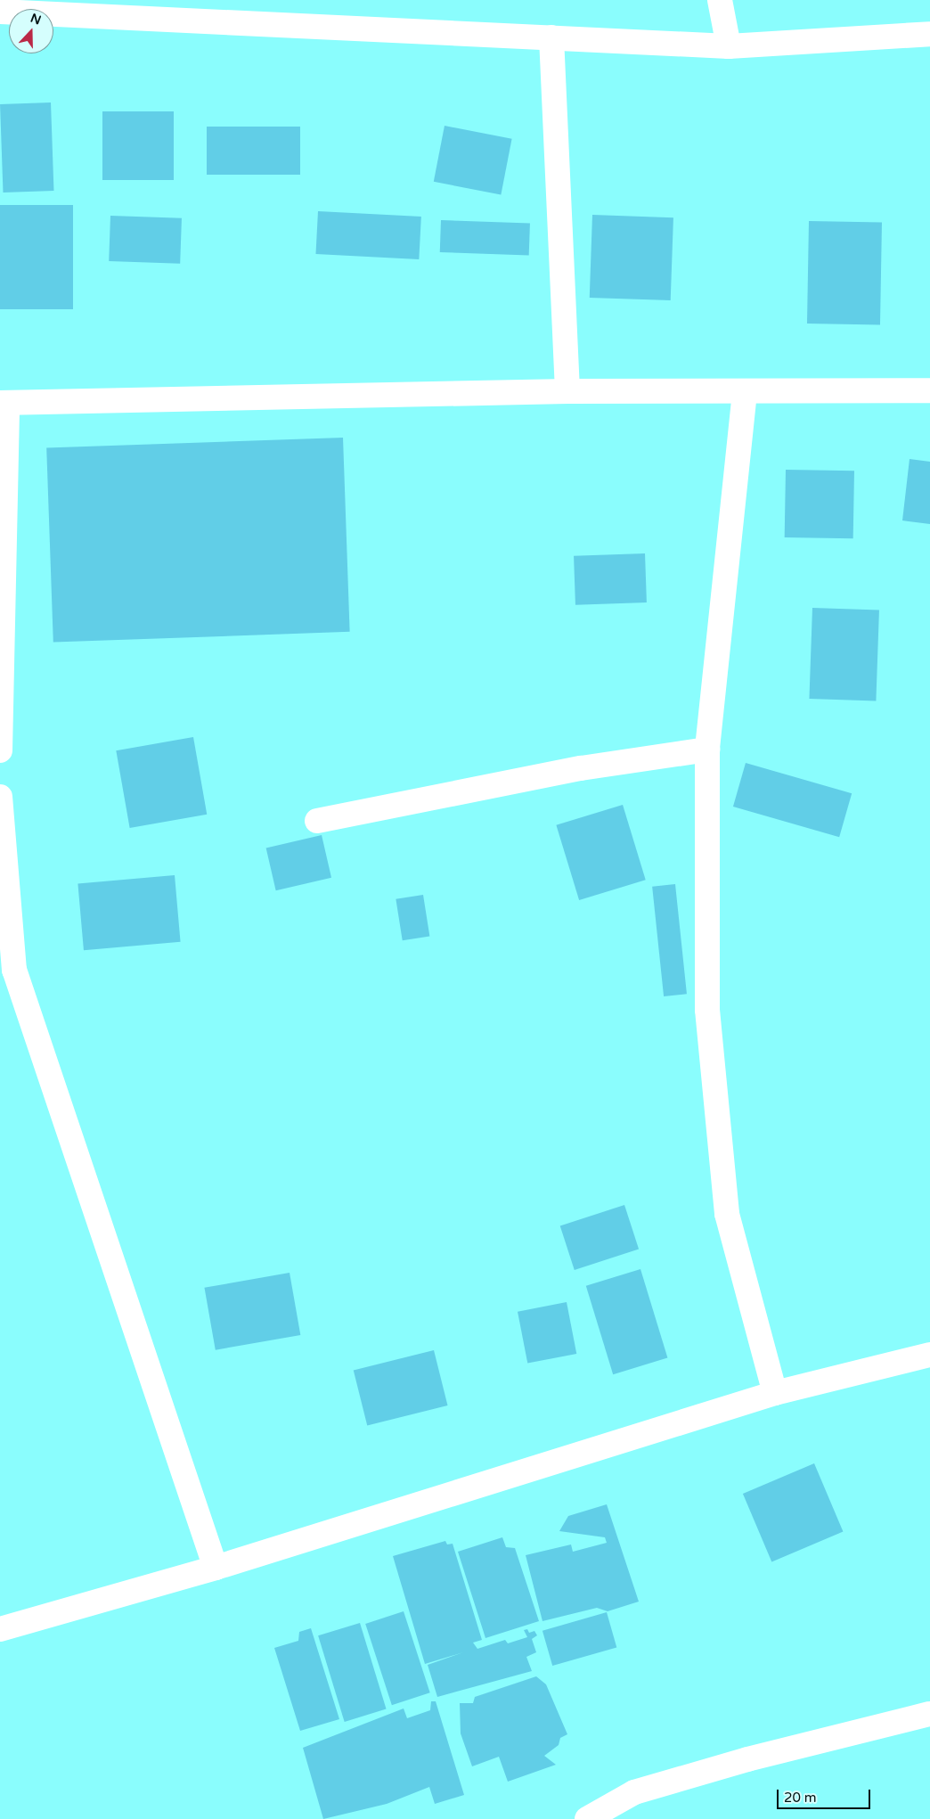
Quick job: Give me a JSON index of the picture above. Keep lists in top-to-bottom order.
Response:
{
  "scale_bar": "20 m",
  "north": "top"
}
